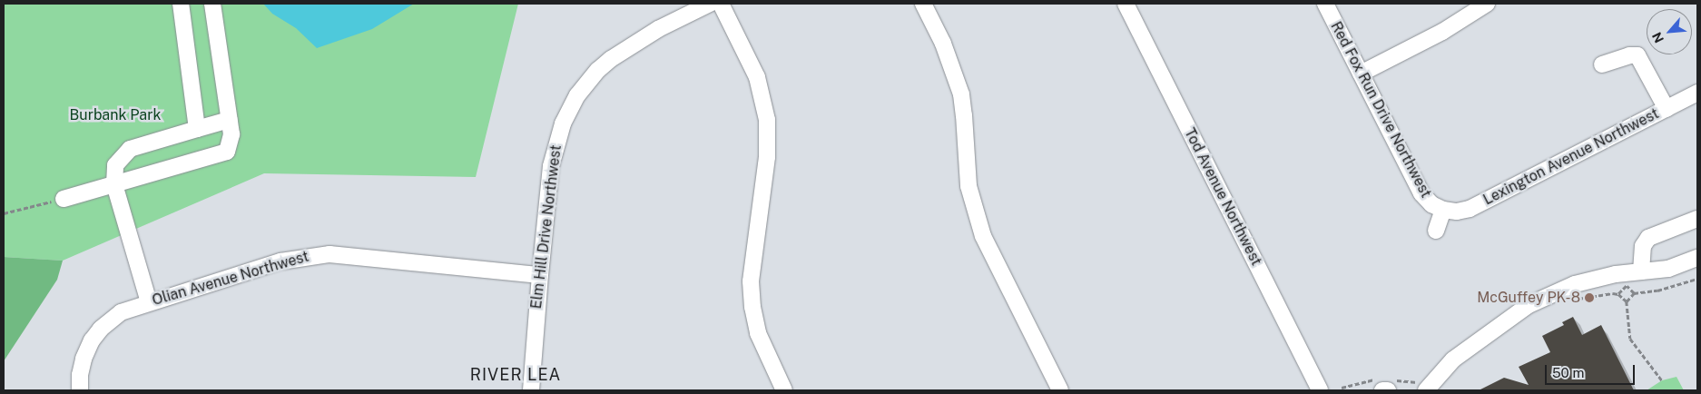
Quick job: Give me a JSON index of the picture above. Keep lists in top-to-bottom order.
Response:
{
  "streets": {
    "street": [
      "Red Fox Run Drive Northwest",
      "Lexington Avenue Northwest",
      "Tod Avenue Northwest",
      "Elm Hill Drive Northwest",
      "Olian Avenue Northwest"
    ]
  },
  "crossings": [
    ["Red Fox Run Drive Northwest", "Lexington Avenue Northwest"],
    ["Elm Hill Drive Northwest", "Olian Avenue Northwest"]
  ],
  "districts": ["RIVER LEA"],
  "parks": ["Burbank Park"],
  "places": ["McGuffey PK-8"],
  "scale_bar": "50 m",
  "north": "bottom left"
}
